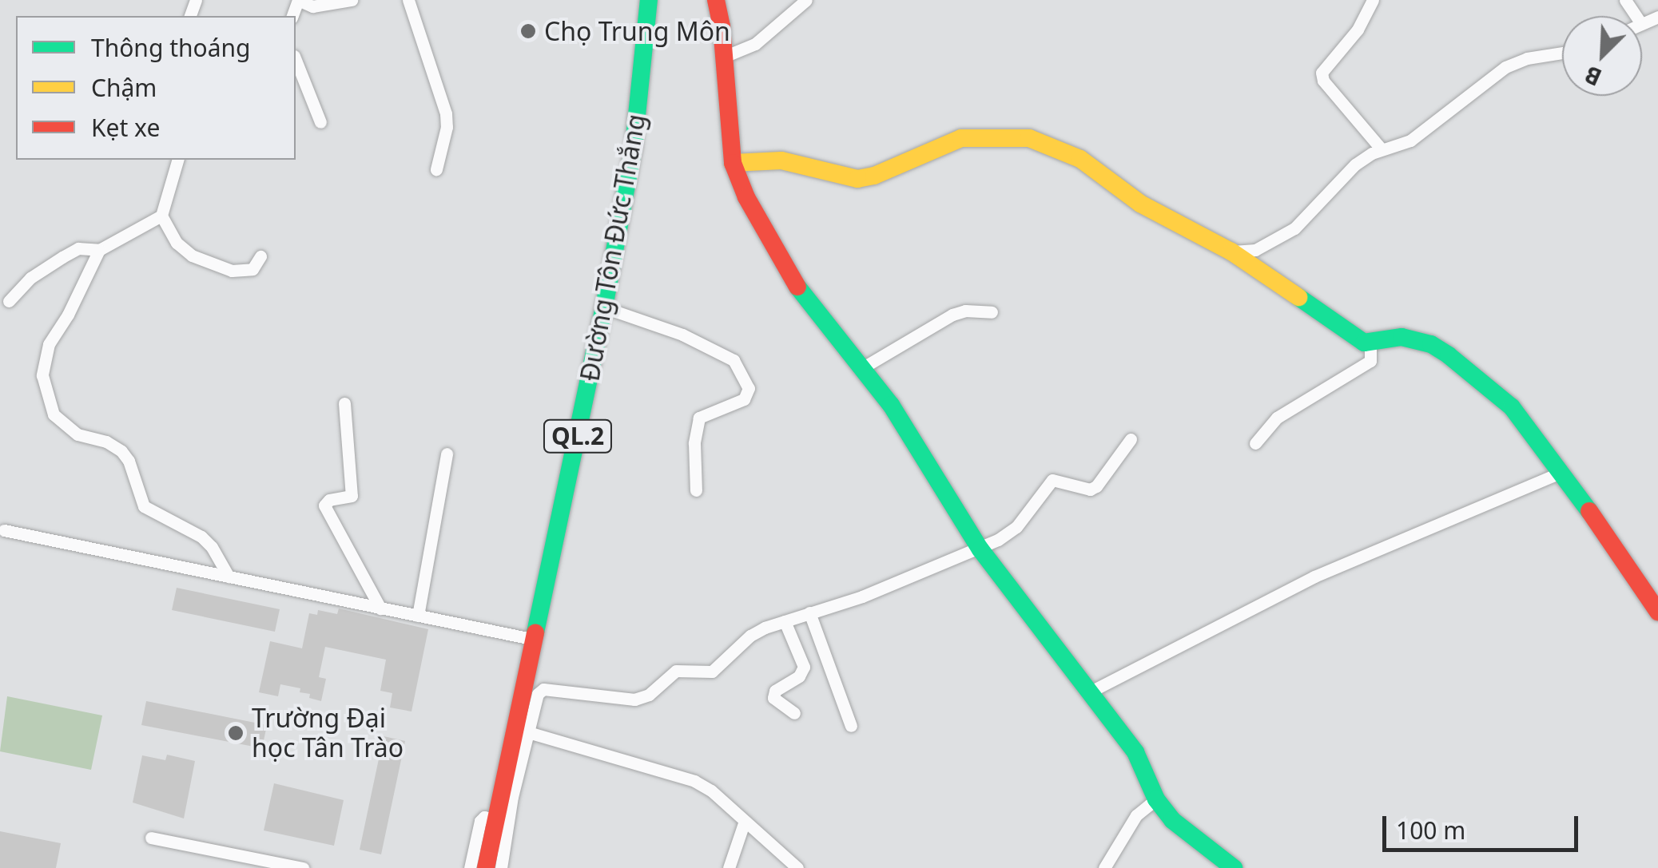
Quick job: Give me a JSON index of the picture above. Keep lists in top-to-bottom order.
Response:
{
  "streets": {
    "main road": ["Đường Tôn Đức Thắng", "QL.2"]
  },
  "places": ["Chọ Trung Môn", "Trường Đại học Tân Trào"],
  "legend": ["Thông thoáng", "Chậm", "Kẹt xe"],
  "scale_bar": "100 m",
  "north": "bottom left"
}
